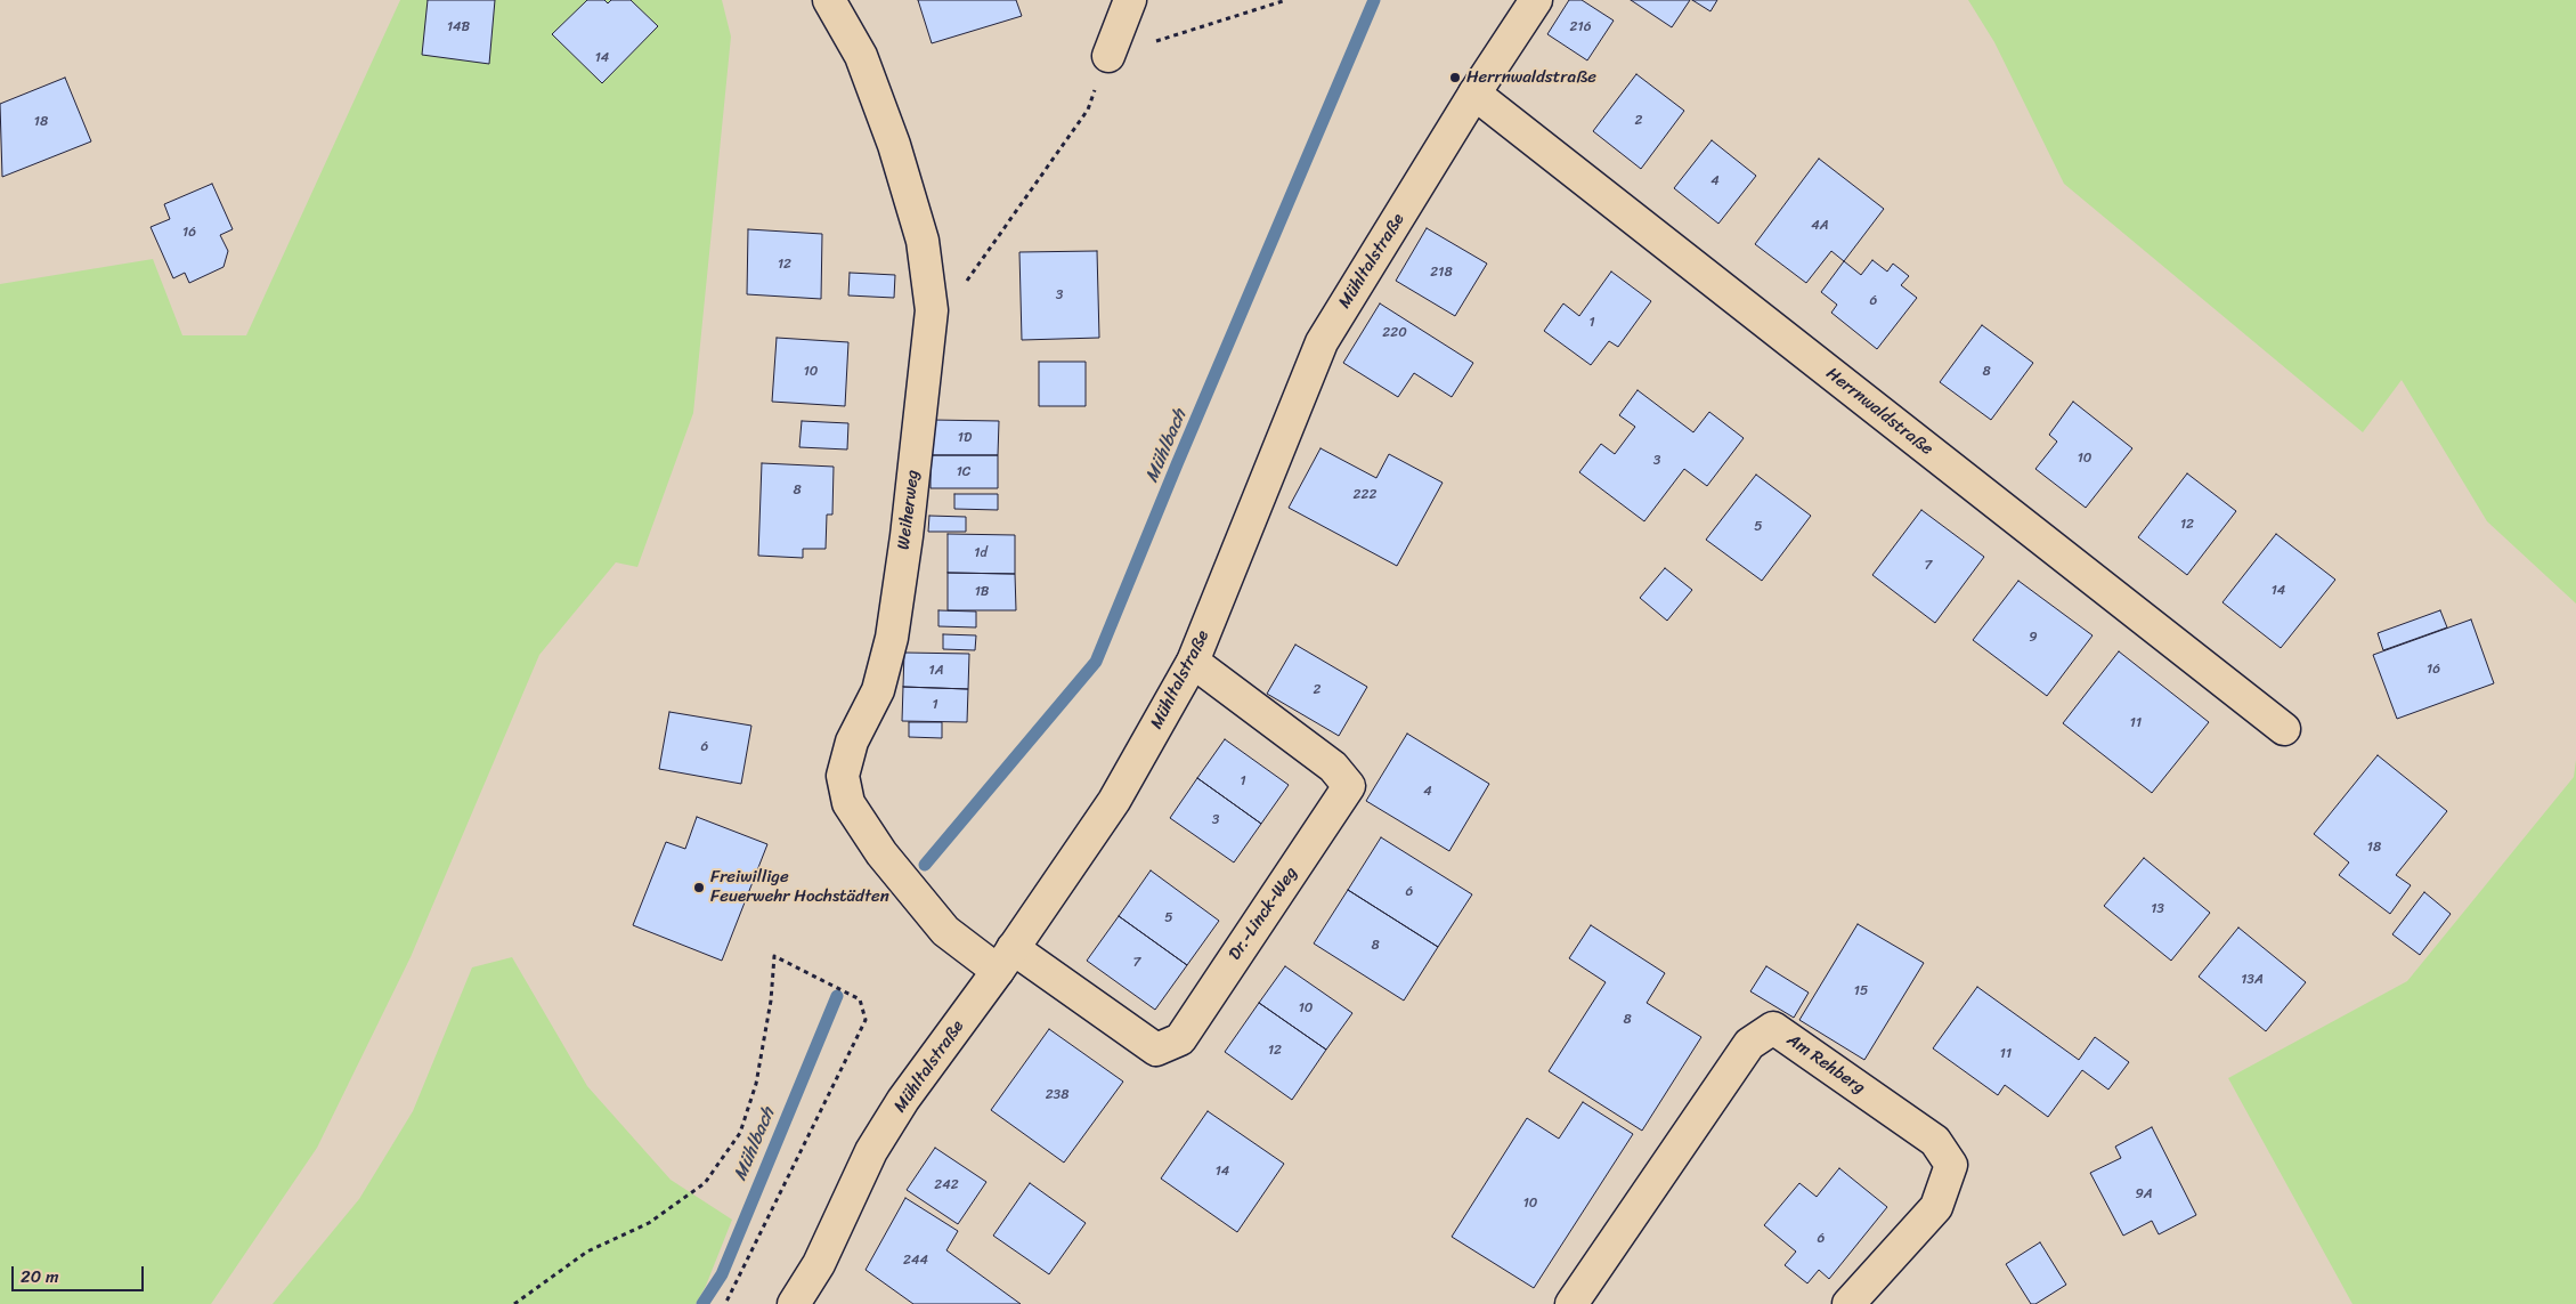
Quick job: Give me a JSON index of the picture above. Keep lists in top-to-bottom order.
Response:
{
  "streets": {
    "street": [
      "Mühltalstraße",
      "Herrnwaldstraße",
      "Weiherweg",
      "Dr.-Linck-Weg",
      "Am Rehberg"
    ]
  },
  "crossings": [
    ["Mühltalstraße", "Herrnwaldstraße"],
    ["Mühltalstraße", "Weiherweg"],
    ["Mühltalstraße", "Dr.-Linck-Weg"],
    ["Weiherweg", "Dr.-Linck-Weg"]
  ],
  "water": ["Mühlbach"],
  "places": ["Herrnwaldstraße", "Freiwillige Feuerwehr Hochstädten"],
  "house_numbers": [
    "14B",
    "216",
    "14",
    "2",
    "18",
    "4",
    "4A",
    "16",
    "12",
    "218",
    "3",
    "6",
    "1",
    "220",
    "10",
    "8",
    "1D",
    "10",
    "3",
    "1C",
    "8",
    "222",
    "12",
    "5",
    "1d",
    "7",
    "14",
    "1B",
    "9",
    "16",
    "1A",
    "2",
    "1",
    "11",
    "6",
    "1",
    "4",
    "3",
    "18",
    "6",
    "13",
    "5",
    "8",
    "7",
    "13A",
    "15",
    "10",
    "8",
    "12",
    "11",
    "238",
    "14",
    "242",
    "9A",
    "10",
    "6",
    "244"
  ],
  "scale_bar": "20 m"
}
